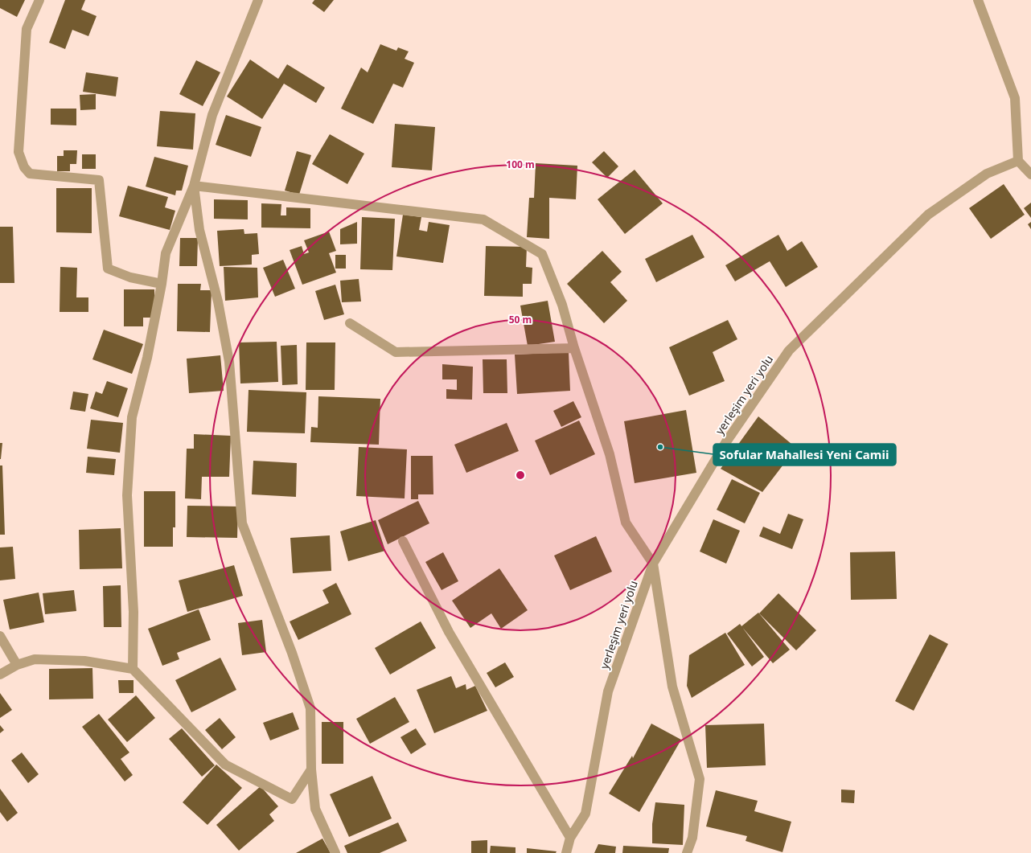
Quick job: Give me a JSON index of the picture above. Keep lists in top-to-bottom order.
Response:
{
  "streets": {
    "street": ["yerleşim yeri yolu"]
  },
  "places": ["Sofular Mahallesi Yeni Camii"],
  "rings": ["100 m", "50 m"]
}
